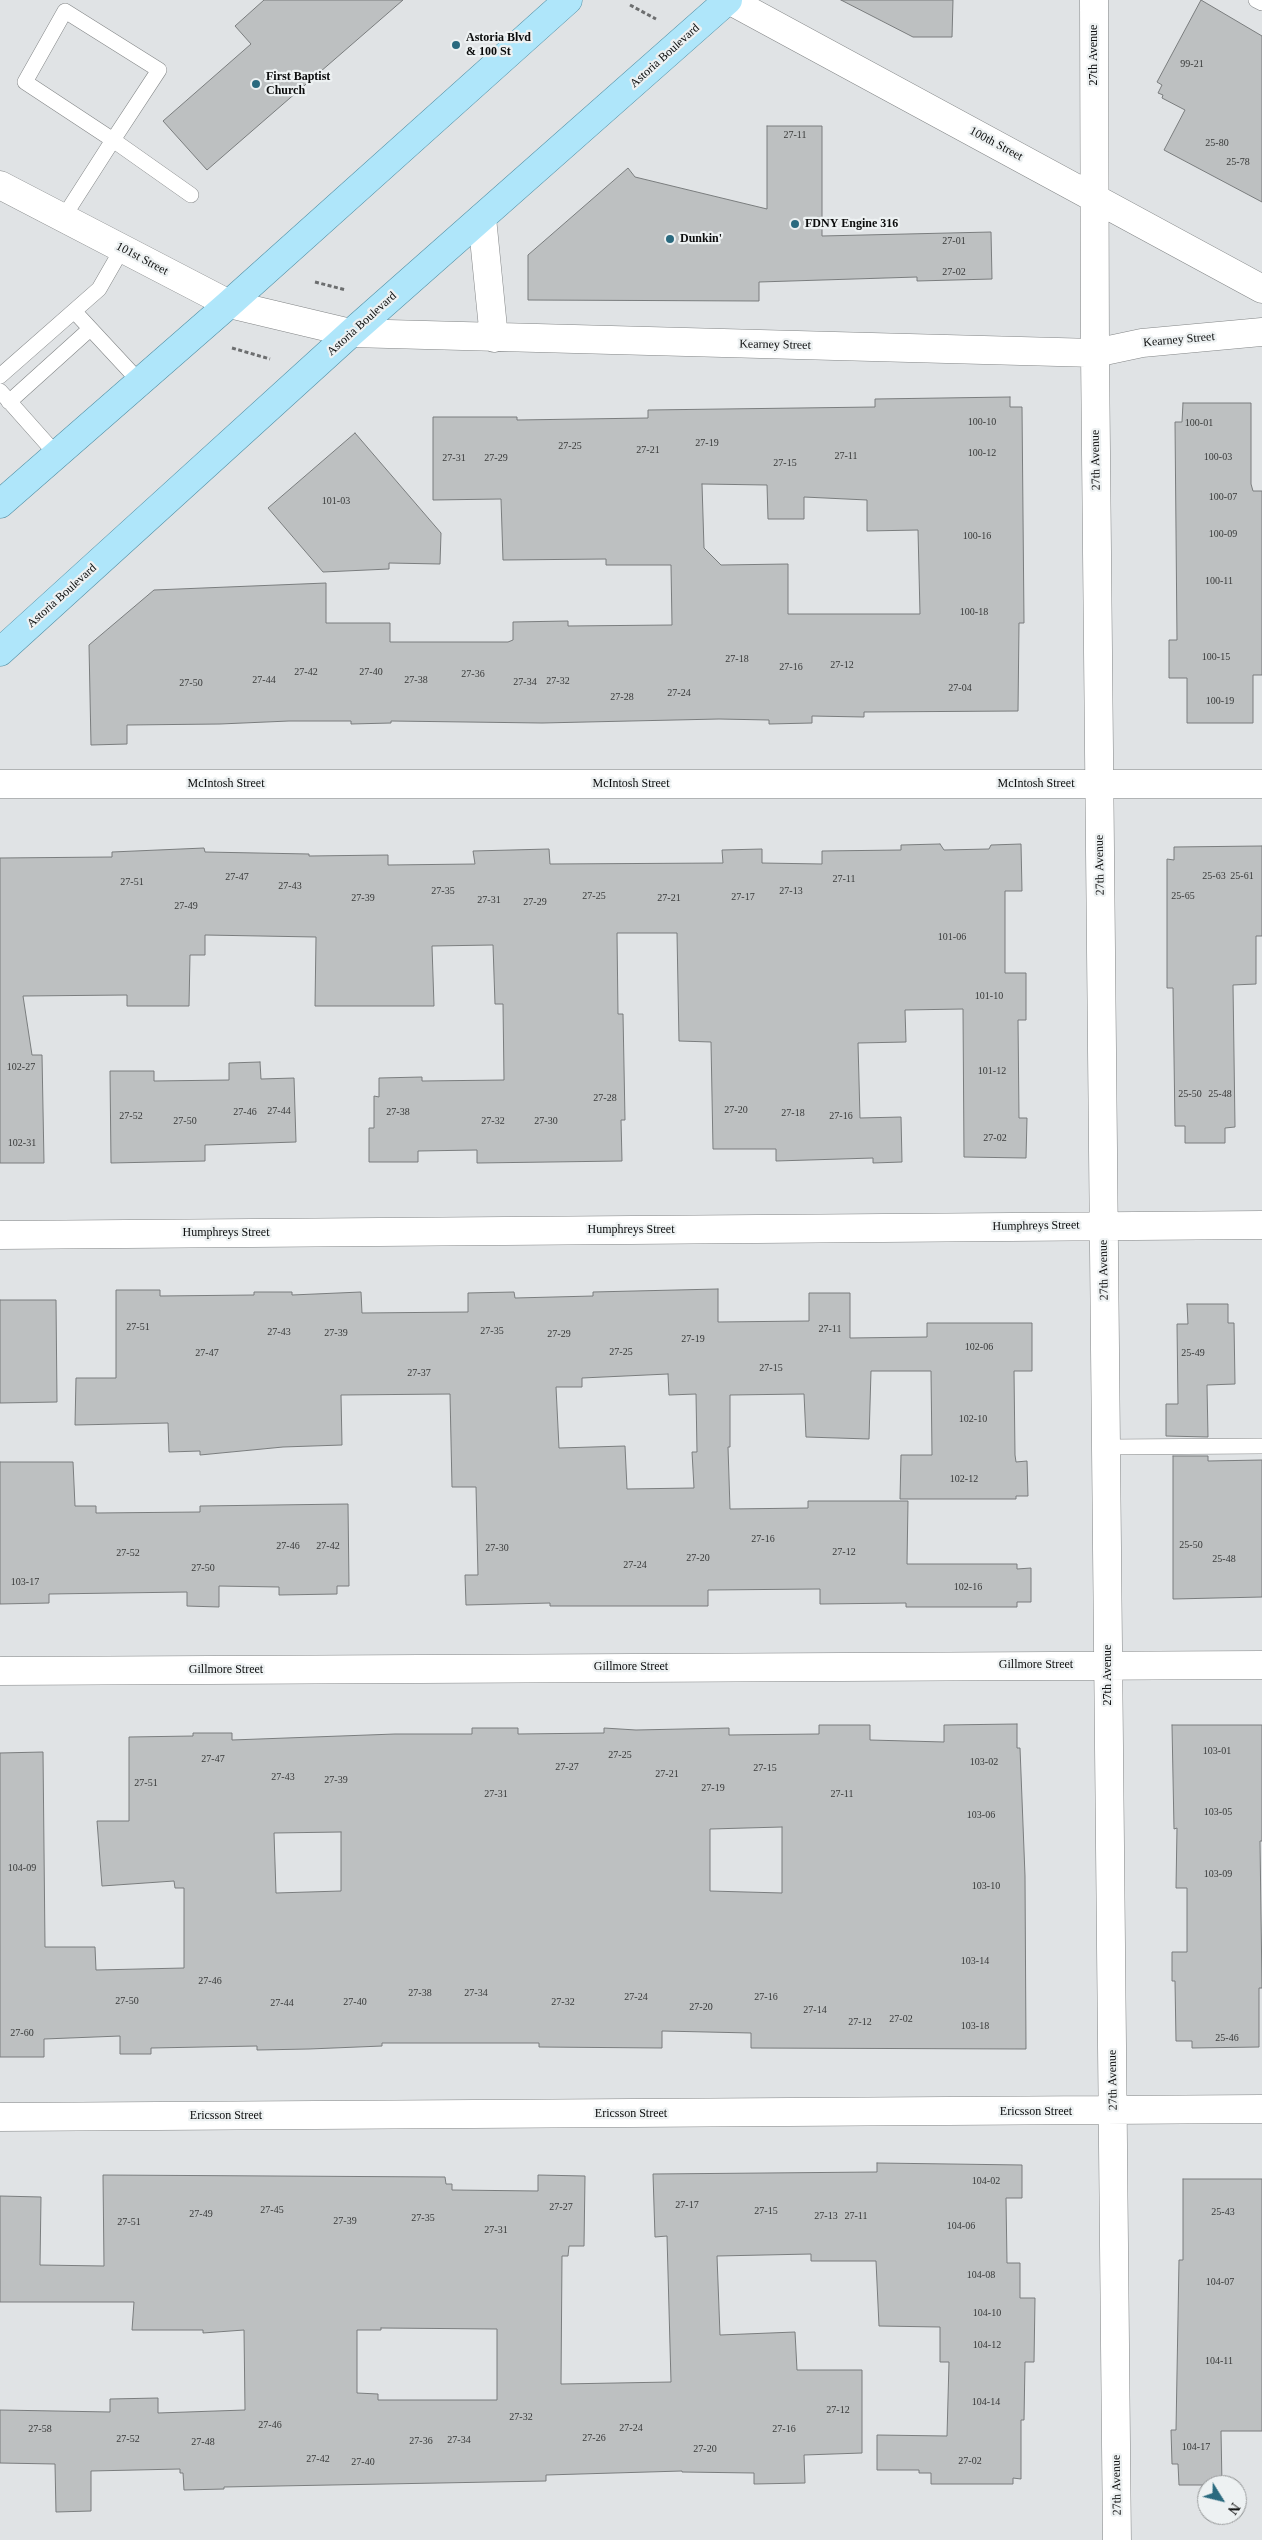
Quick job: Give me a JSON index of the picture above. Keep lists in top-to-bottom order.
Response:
{
  "streets": {
    "main road": ["Astoria Boulevard"],
    "street": [
      "27th Avenue",
      "100th Street",
      "101st Street",
      "Kearney Street",
      "McIntosh Street",
      "Humphreys Street",
      "Gillmore Street",
      "Ericsson Street"
    ]
  },
  "crossings": [
    ["27th Avenue", "100th Street"],
    ["27th Avenue", "Kearney Street"],
    ["27th Avenue", "McIntosh Street"],
    ["27th Avenue", "Humphreys Street"],
    ["27th Avenue", "Gillmore Street"],
    ["27th Avenue", "Ericsson Street"],
    ["Astoria Boulevard", "100th Street"],
    ["Astoria Boulevard", "Kearney Street"],
    ["101st Street", "Kearney Street"]
  ],
  "places": [
    "Astoria Blvd & 100 St",
    "First Baptist Church",
    "FDNY Engine 316",
    "Dunkin'"
  ],
  "house_numbers": [
    "99-21",
    "27-11",
    "25-80",
    "25-78",
    "27-01",
    "27-02",
    "100-10",
    "100-01",
    "27-19",
    "27-25",
    "27-21",
    "100-12",
    "27-11",
    "100-03",
    "27-31",
    "27-29",
    "27-15",
    "100-07",
    "101-03",
    "100-09",
    "100-16",
    "100-11",
    "100-18",
    "100-15",
    "27-18",
    "27-12",
    "27-16",
    "27-42",
    "27-40",
    "27-36",
    "27-44",
    "27-38",
    "27-32",
    "27-34",
    "27-50",
    "27-04",
    "27-24",
    "27-28",
    "100-19",
    "25-63",
    "25-61",
    "27-47",
    "27-11",
    "27-51",
    "27-43",
    "27-35",
    "27-13",
    "27-25",
    "25-65",
    "27-17",
    "27-39",
    "27-21",
    "27-31",
    "27-29",
    "27-49",
    "101-06",
    "101-10",
    "102-27",
    "101-12",
    "25-50",
    "25-48",
    "27-28",
    "27-20",
    "27-44",
    "27-46",
    "27-38",
    "27-18",
    "27-52",
    "27-16",
    "27-50",
    "27-32",
    "27-30",
    "27-02",
    "102-31",
    "27-51",
    "27-11",
    "27-35",
    "27-43",
    "27-39",
    "27-29",
    "27-19",
    "102-06",
    "27-25",
    "27-47",
    "25-49",
    "27-15",
    "27-37",
    "102-10",
    "102-12",
    "27-16",
    "25-50",
    "27-46",
    "27-42",
    "27-30",
    "27-12",
    "27-52",
    "27-20",
    "25-48",
    "27-24",
    "27-50",
    "103-17",
    "102-16",
    "103-01",
    "27-25",
    "27-47",
    "103-02",
    "27-27",
    "27-15",
    "27-21",
    "27-43",
    "27-39",
    "27-51",
    "27-19",
    "27-31",
    "27-11",
    "103-05",
    "103-06",
    "104-09",
    "103-09",
    "103-10",
    "103-14",
    "27-46",
    "27-38",
    "27-34",
    "27-24",
    "27-16",
    "27-50",
    "27-40",
    "27-32",
    "27-44",
    "27-20",
    "27-14",
    "27-02",
    "27-12",
    "103-18",
    "27-60",
    "25-46",
    "104-02",
    "27-17",
    "27-27",
    "27-45",
    "27-15",
    "25-43",
    "27-49",
    "27-13",
    "27-11",
    "27-35",
    "27-39",
    "27-51",
    "104-06",
    "27-31",
    "104-08",
    "104-07",
    "104-10",
    "104-12",
    "104-11",
    "104-14",
    "27-12",
    "27-32",
    "27-46",
    "27-24",
    "27-58",
    "27-16",
    "27-26",
    "27-52",
    "27-34",
    "27-36",
    "27-48",
    "104-17",
    "27-20",
    "27-42",
    "27-02",
    "27-40"
  ],
  "north": "bottom right"
}
